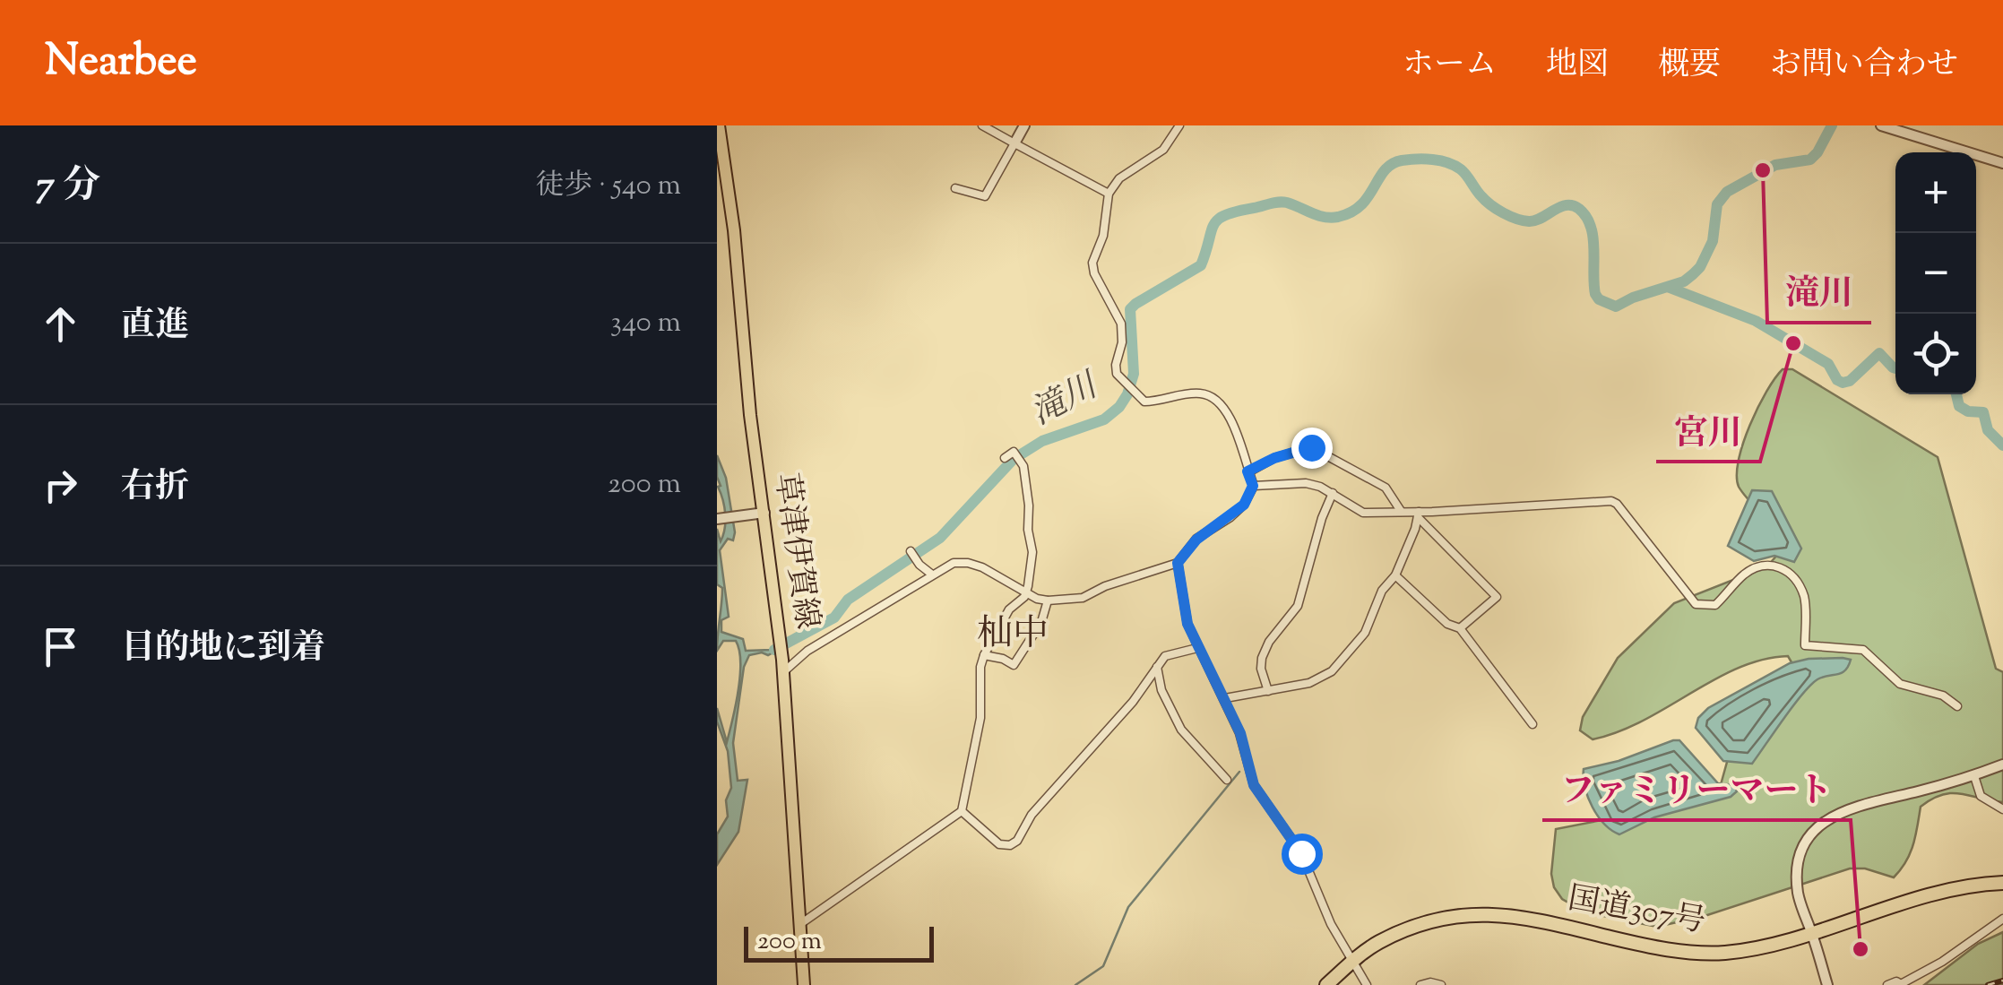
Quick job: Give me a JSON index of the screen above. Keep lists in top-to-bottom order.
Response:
{
  "streets": {
    "highway": ["国道307号"],
    "main road": ["草津伊賀線"]
  },
  "districts": ["杣中"],
  "water": ["滝川"],
  "places": ["滝川", "宮川", "ファミリーマート"],
  "scale_bar": "200 m",
  "page": {
    "header": "Nearbee",
    "nav": [
      "ホーム",
      "地図",
      "概要",
      "お問い合わせ"
    ],
    "heading": ["7 分", "徒歩 · 540 m"],
    "map_buttons": ["+", "−"],
    "list": [
      ["直進", "340 m"],
      ["右折", "200 m"],
      "目的地に到着"
    ],
    "scale": "200 m"
  }
}
